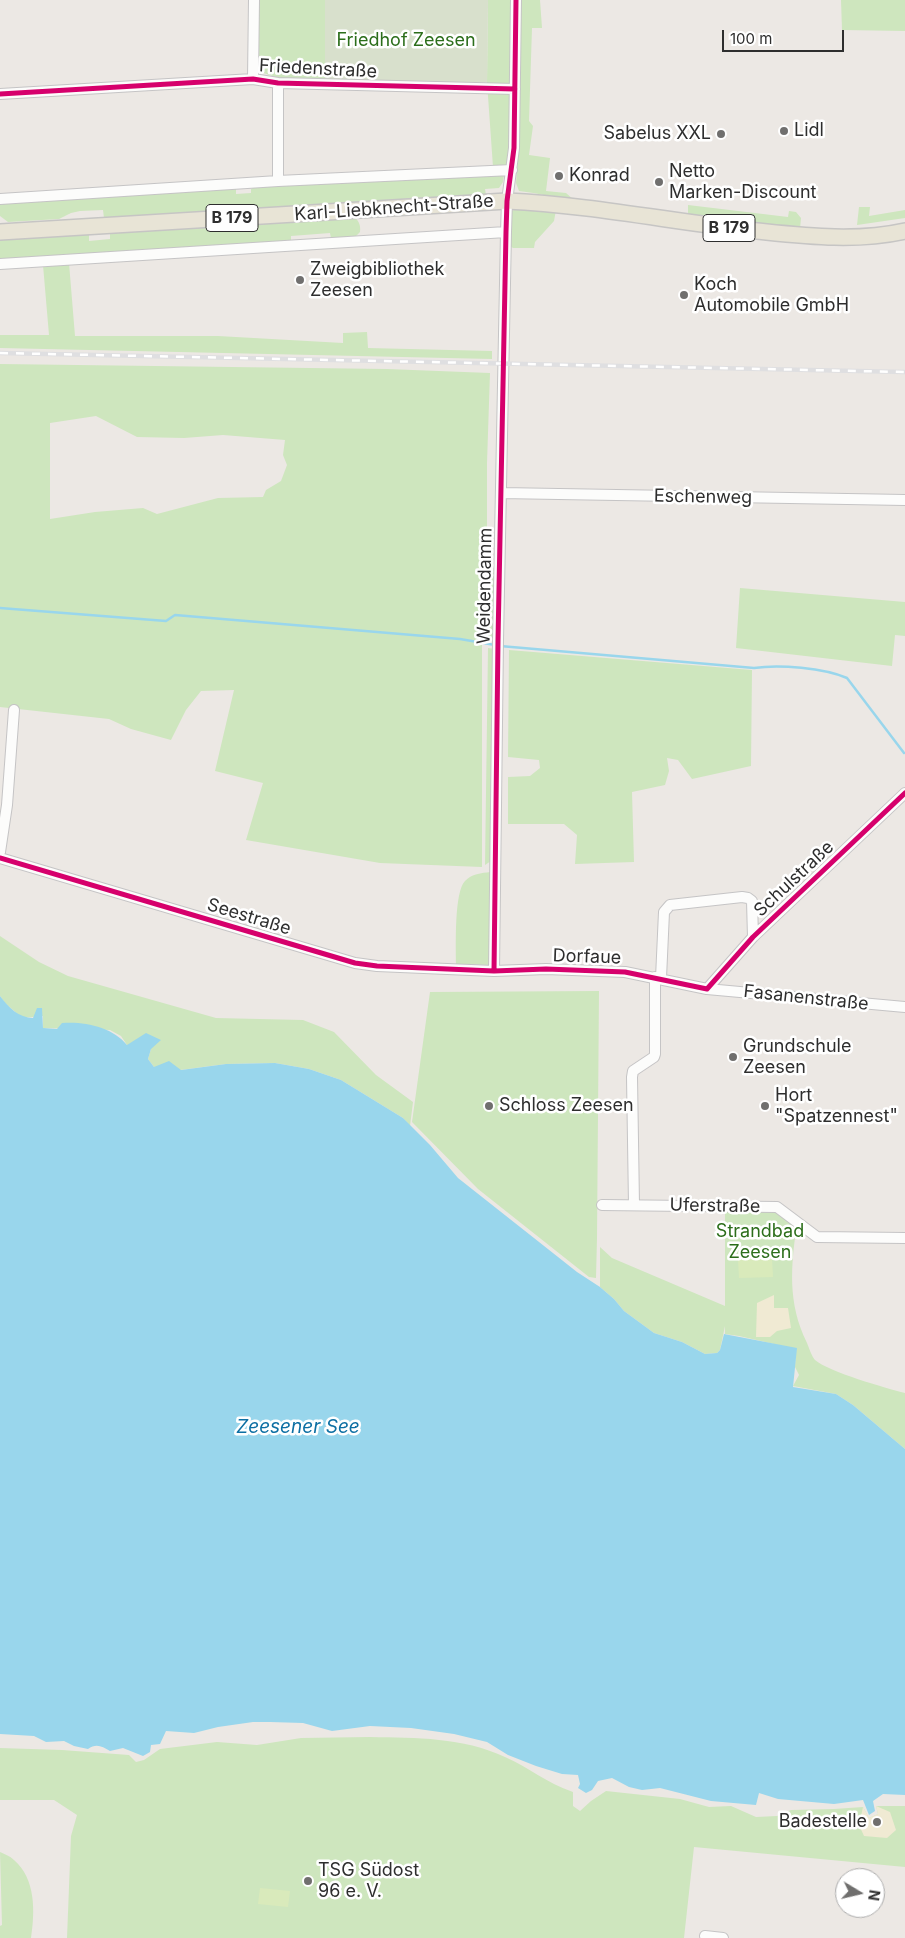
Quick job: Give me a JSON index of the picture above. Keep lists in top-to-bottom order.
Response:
{
  "streets": {
    "main road": ["Karl-Liebknecht-Straße", "B 179"],
    "street": [
      "Friedenstraße",
      "Eschenweg",
      "Weidendamm",
      "Schulstraße",
      "Seestraße",
      "Dorfaue",
      "Fasanenstraße",
      "Uferstraße"
    ]
  },
  "crossings": [
    ["Friedenstraße", "Weidendamm"],
    ["Karl-Liebknecht-Straße", "Weidendamm"],
    ["Eschenweg", "Weidendamm"],
    ["Weidendamm", "Seestraße"],
    ["Weidendamm", "Dorfaue"],
    ["Schulstraße", "Dorfaue"],
    ["Schulstraße", "Fasanenstraße"],
    ["Seestraße", "Dorfaue"],
    ["Dorfaue", "Fasanenstraße"]
  ],
  "water": ["Zeesener See"],
  "parks": ["Friedhof Zeesen", "Strandbad Zeesen"],
  "places": [
    "Lidl",
    "Sabelus XXL",
    "Konrad",
    "Netto Marken-Discount",
    "Zweigbibliothek Zeesen",
    "Koch Automobile GmbH",
    "Grundschule Zeesen",
    "Schloss Zeesen",
    "Hort \"Spatzennest\"",
    "Badestelle",
    "TSG Südost 96 e. V."
  ],
  "scale_bar": "100 m",
  "north": "right"
}
